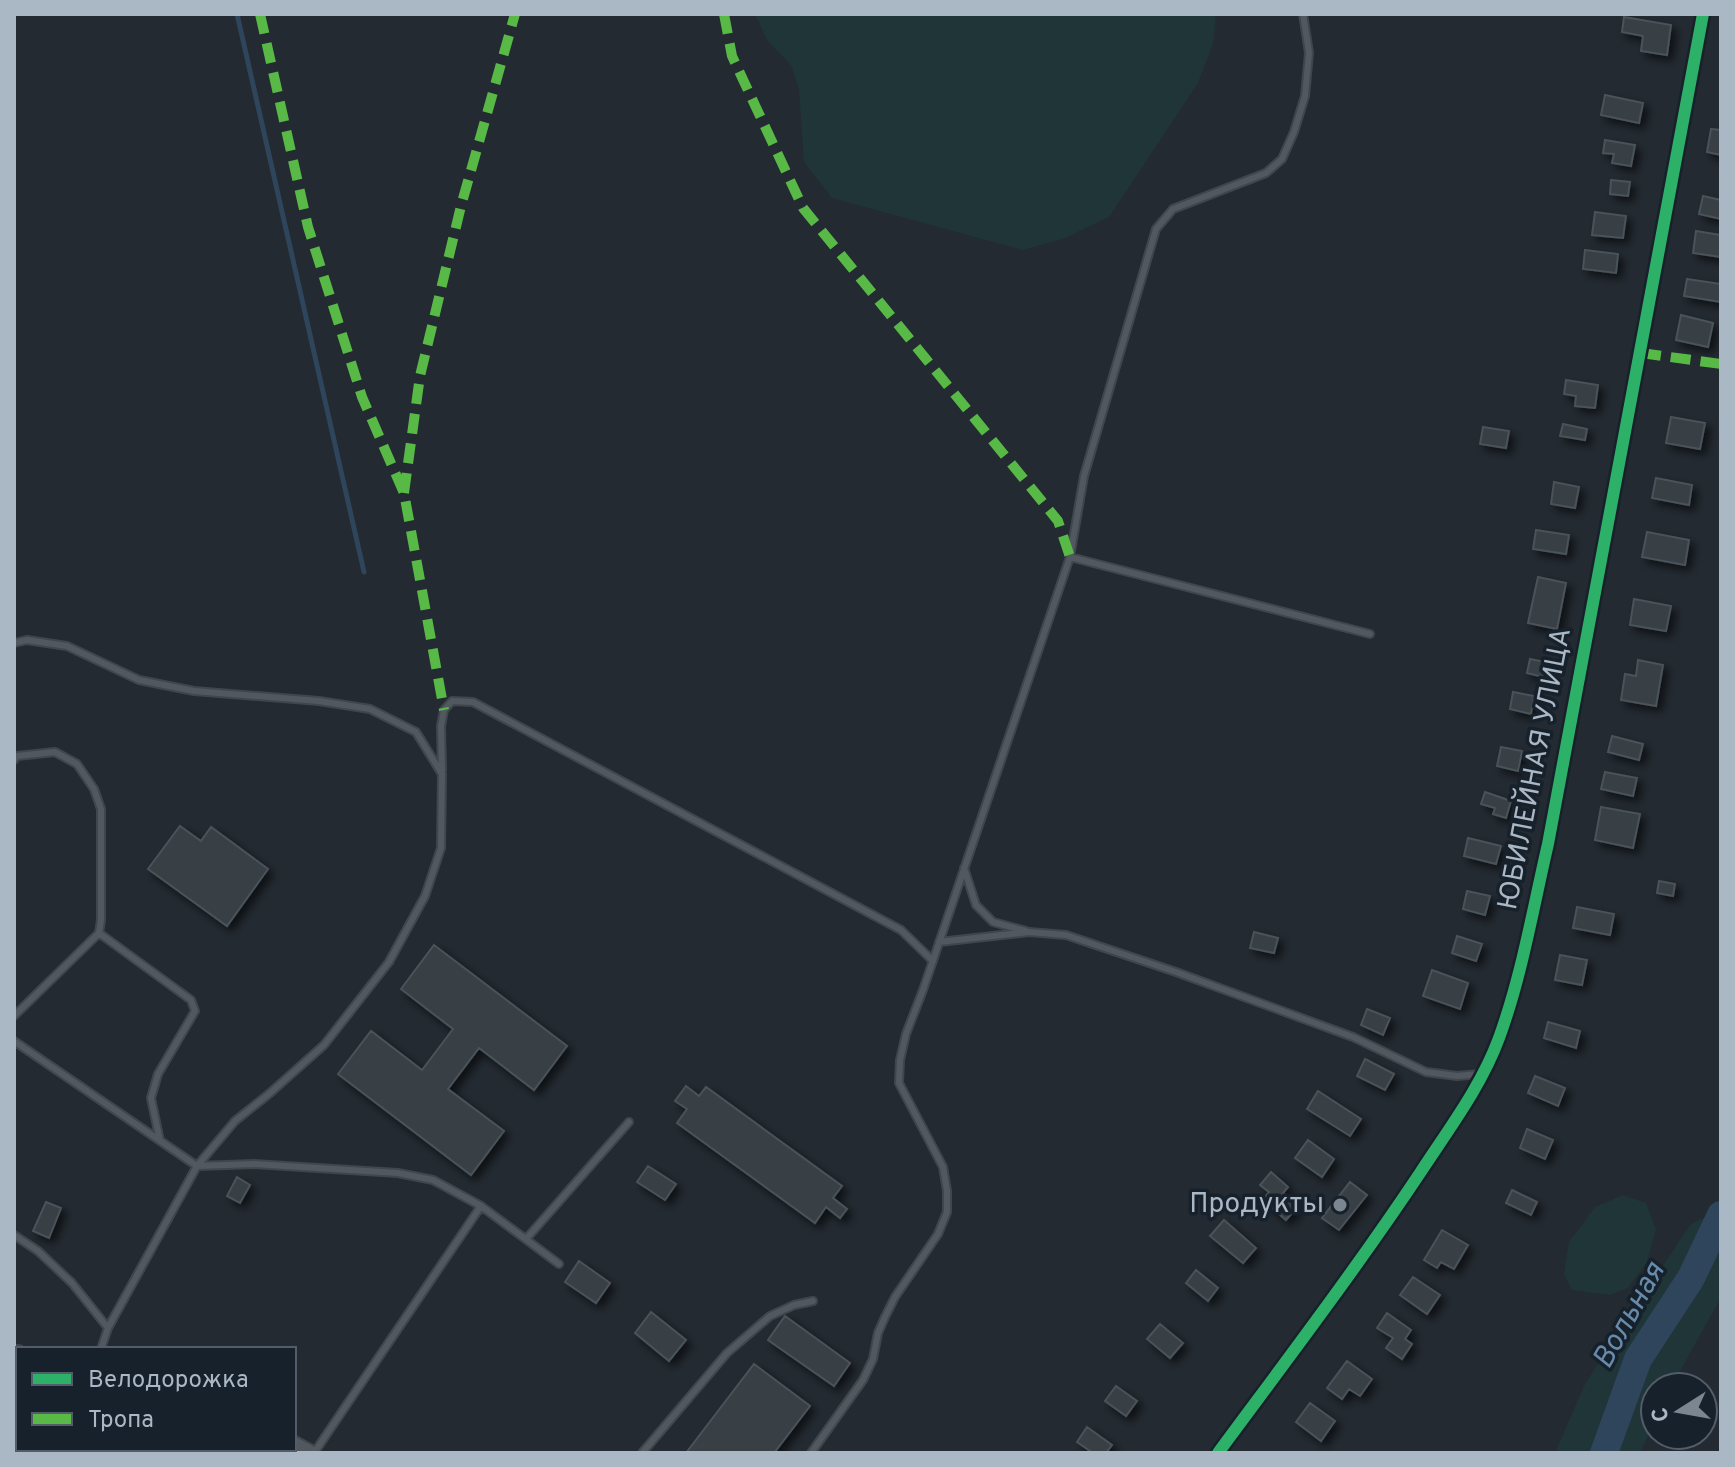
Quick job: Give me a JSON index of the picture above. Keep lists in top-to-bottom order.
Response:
{
  "streets": {
    "street": ["ЮБИЛЕЙНАЯ УЛИЦА"]
  },
  "water": ["Вольная"],
  "places": ["Продукты"],
  "legend": ["Велодорожка", "Тропа"],
  "north": "left"
}
